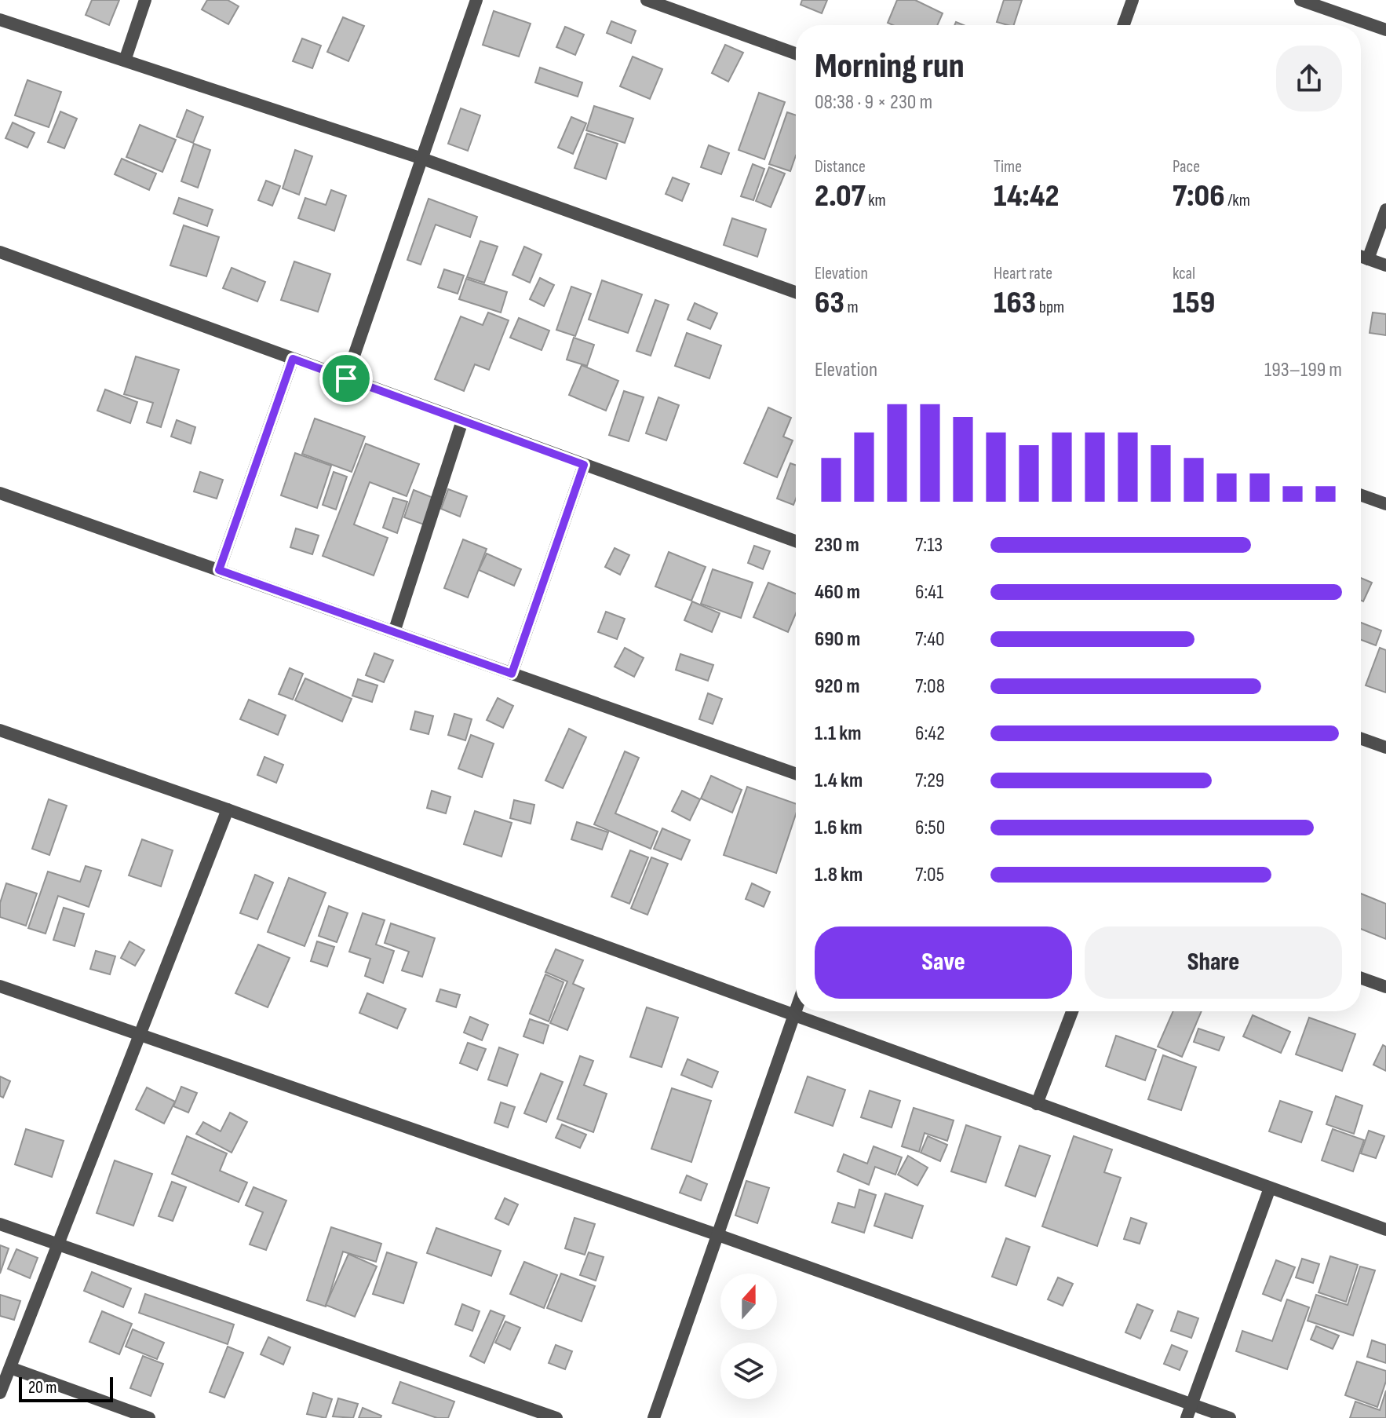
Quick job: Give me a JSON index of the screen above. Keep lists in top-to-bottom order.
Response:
{
  "scale_bar": "20 m",
  "north": "top",
  "page": {
    "heading": ["Morning run", "08:38 · 9 × 230 m"],
    "stats": [
      ["Distance", "2.07 km"],
      ["Time", "14:42"],
      ["Pace", "7:06 /km"],
      ["Elevation", "63 m"],
      ["Heart rate", "163 bpm"],
      ["kcal", "159"]
    ],
    "chart": ["Elevation", "193–199 m"],
    "list": [
      {
        "name": "230 m",
        "note": "7:13"
      },
      {
        "name": "460 m",
        "note": "6:41"
      },
      {
        "name": "690 m",
        "note": "7:40"
      },
      {
        "name": "920 m",
        "note": "7:08"
      },
      {
        "name": "1.1 km",
        "note": "6:42"
      },
      {
        "name": "1.4 km",
        "note": "7:29"
      },
      {
        "name": "1.6 km",
        "note": "6:50"
      },
      {
        "name": "1.8 km",
        "note": "7:05"
      }
    ],
    "buttons": ["Save", "Share"],
    "scale": "20 m"
  }
}
